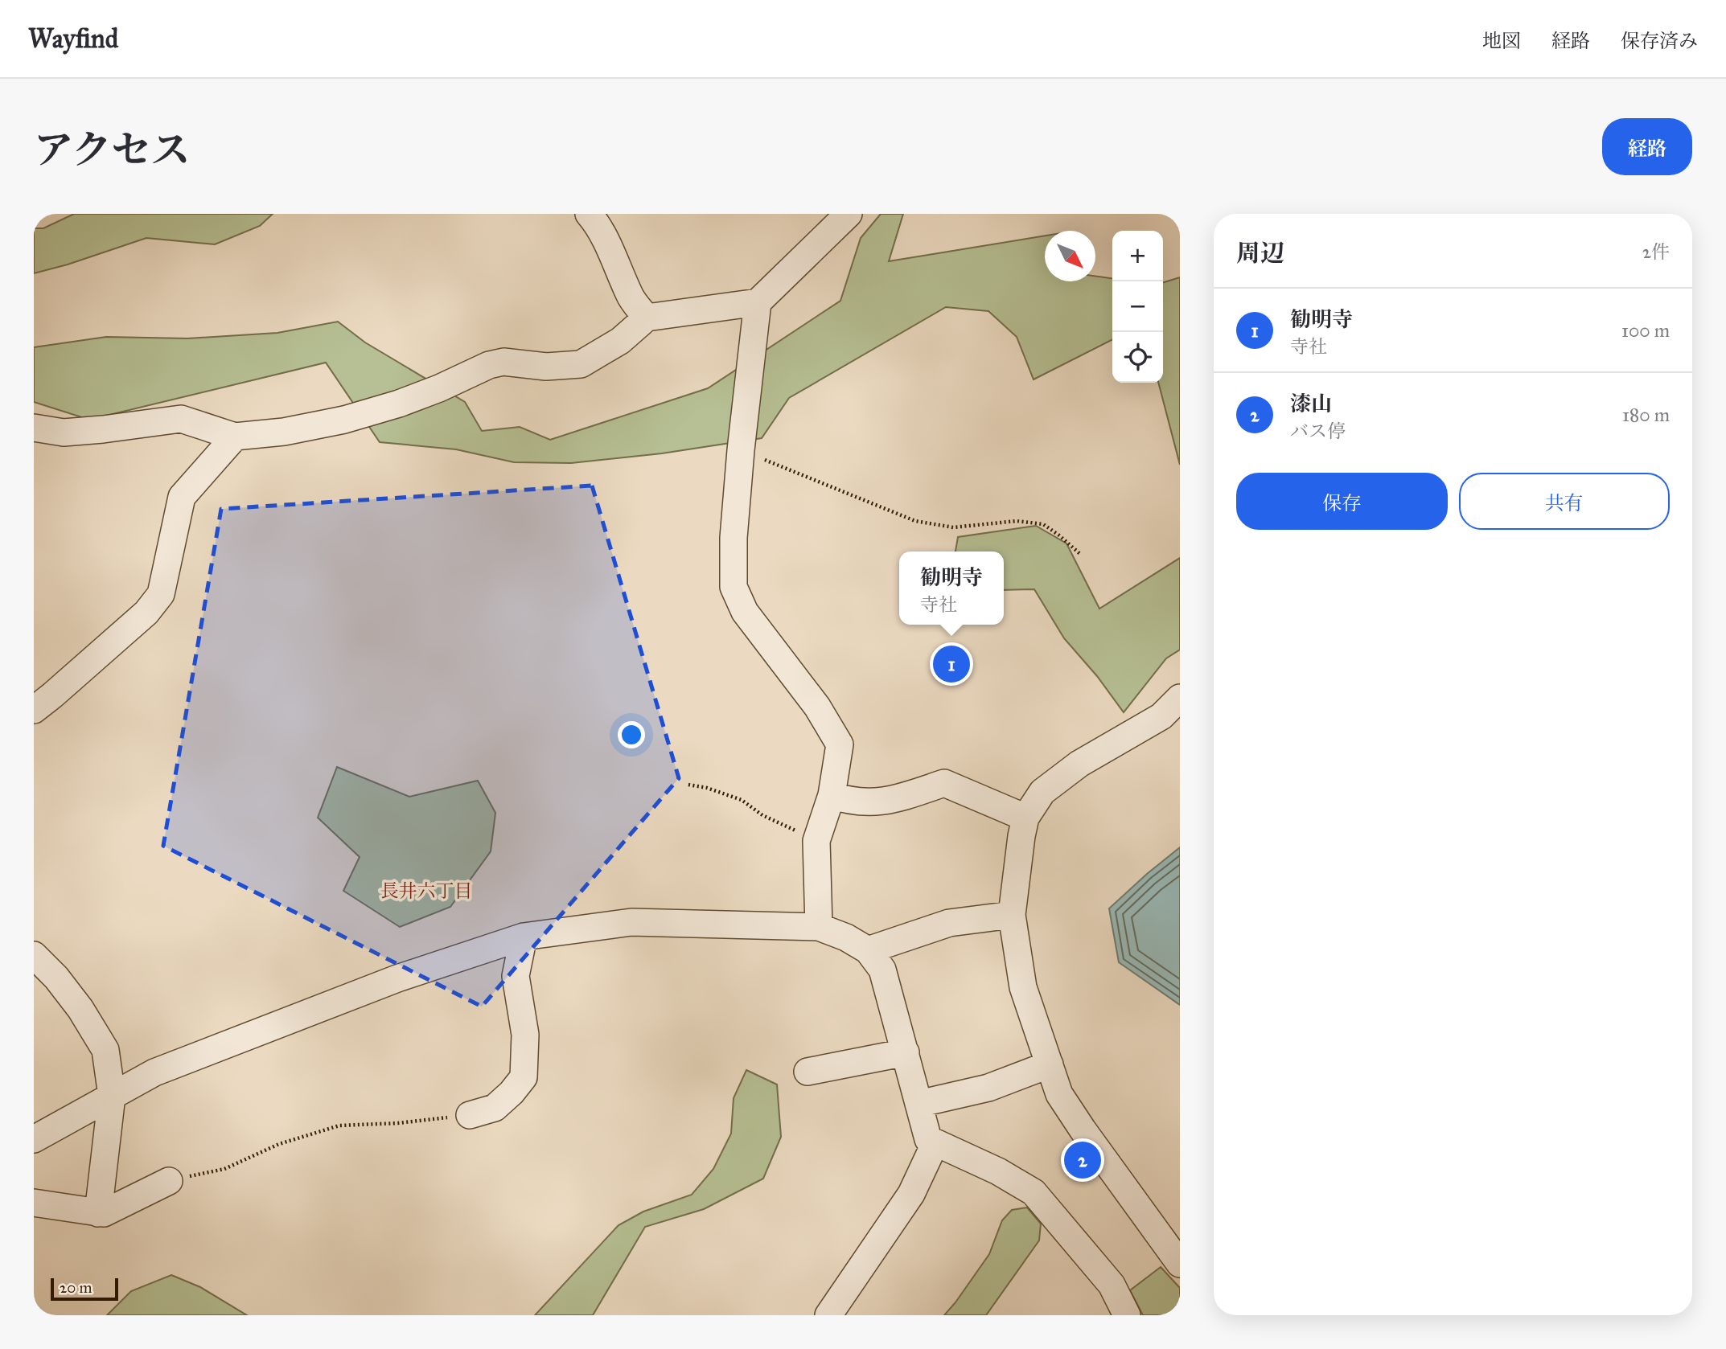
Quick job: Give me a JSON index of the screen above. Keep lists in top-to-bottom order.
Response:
{
  "districts": ["長井六丁目"],
  "scale_bar": "20 m",
  "north": "bottom right",
  "page": {
    "header": "Wayfind",
    "nav": ["地図", "経路", "保存済み"],
    "title": "アクセス",
    "buttons": [
      "経路",
      ["保存", "共有"]
    ],
    "heading": ["周辺", "2件"],
    "map_buttons": ["+", "−"],
    "list": [
      {
        "mark": "1",
        "name": "勧明寺",
        "note": "寺社",
        "value": "100 m"
      },
      {
        "mark": "2",
        "name": "漆山",
        "note": "バス停",
        "value": "180 m"
      }
    ],
    "popup": ["勧明寺", "寺社"],
    "pins": ["1", "2"],
    "scale": "20 m"
  }
}
